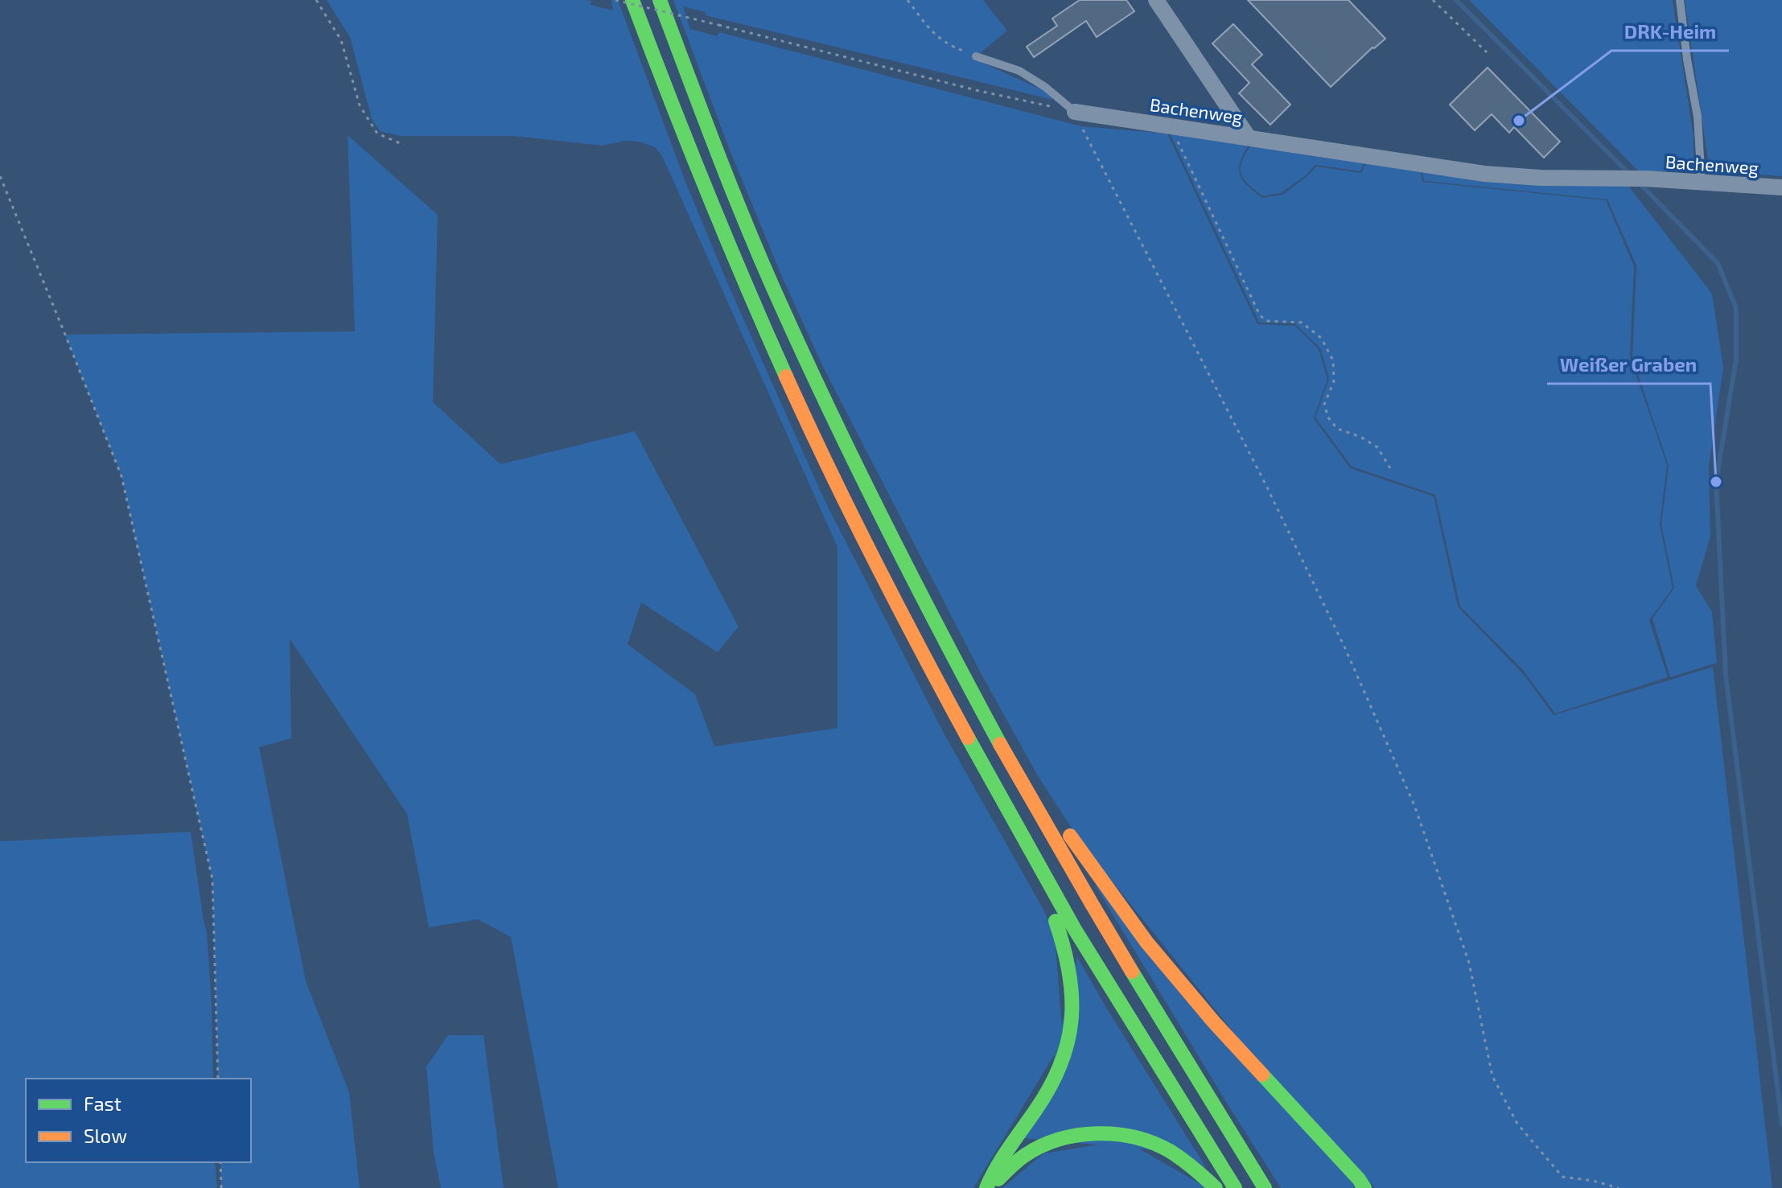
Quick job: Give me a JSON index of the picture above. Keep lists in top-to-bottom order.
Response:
{
  "streets": {
    "street": ["Bachenweg"]
  },
  "places": ["DRK-Heim", "Weißer Graben"],
  "legend": ["Fast", "Slow"]
}
